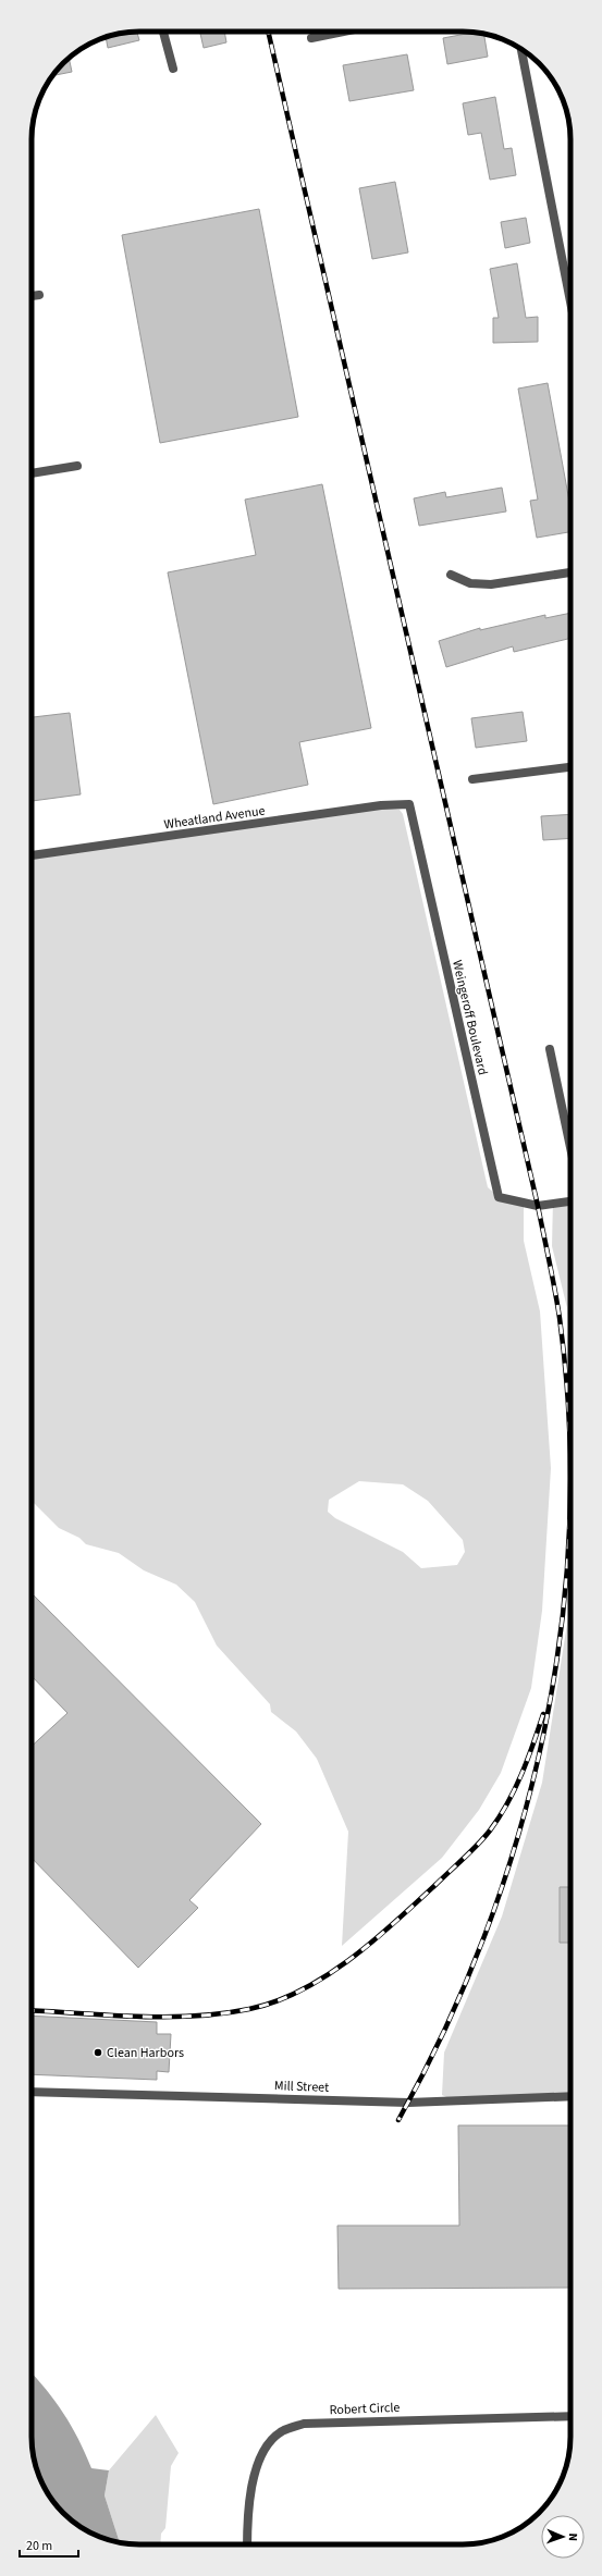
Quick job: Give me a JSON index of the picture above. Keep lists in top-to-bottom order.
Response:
{
  "streets": {
    "street": [
      "Wheatland Avenue",
      "Weingeroff Boulevard",
      "Mill Street",
      "Robert Circle"
    ]
  },
  "crossings": [
    ["Wheatland Avenue", "Weingeroff Boulevard"]
  ],
  "places": ["Clean Harbors"],
  "scale_bar": "20 m",
  "north": "right"
}
